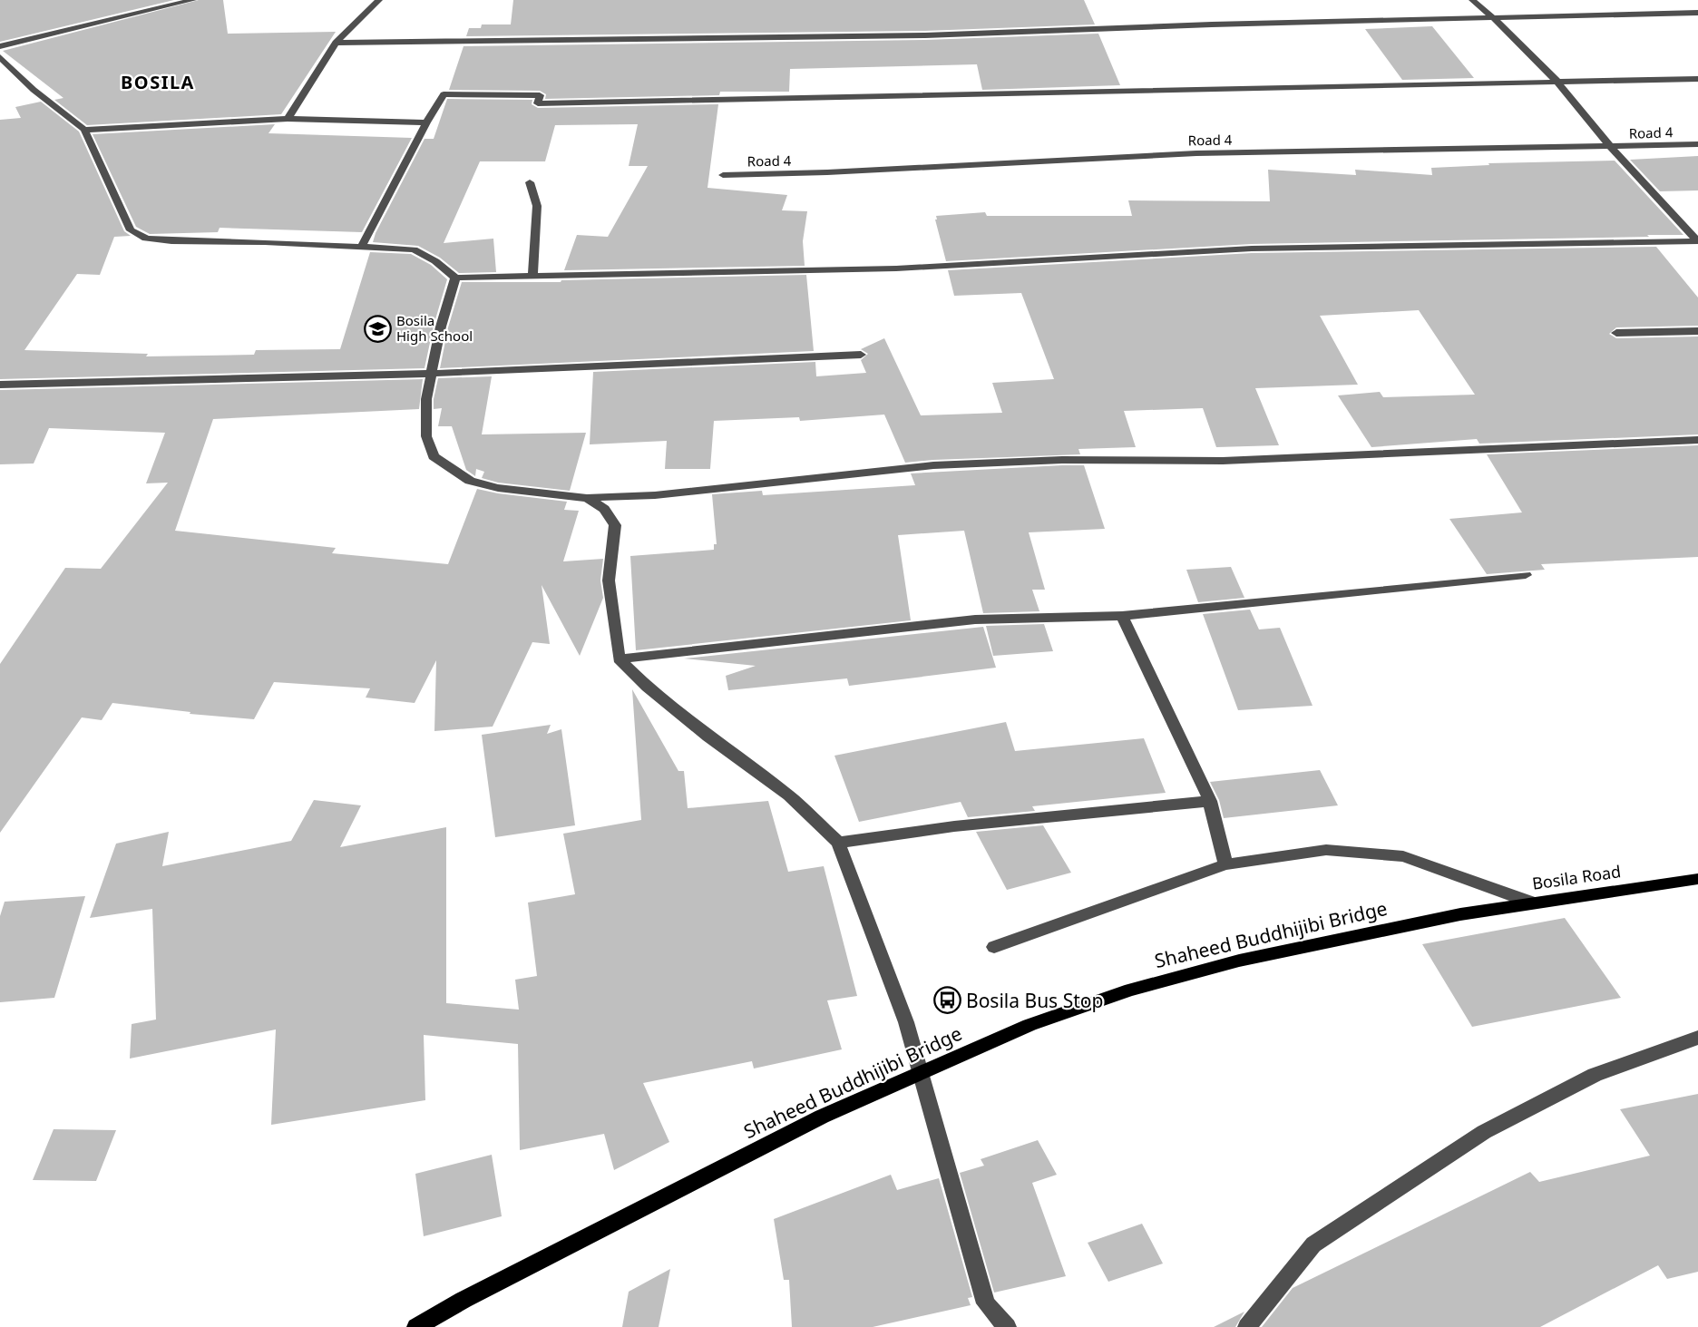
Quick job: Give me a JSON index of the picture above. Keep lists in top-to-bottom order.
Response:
{
  "streets": {
    "main road": ["Bosila Road", "Shaheed Buddhijibi Bridge"],
    "street": ["Road 4"]
  },
  "crossings": [
    ["Bosila Road", "Shaheed Buddhijibi Bridge"]
  ],
  "districts": ["BOSILA"],
  "places": {
    "school or university": ["Bosila High School"],
    "bus stop": ["Bosila Bus Stop"]
  }
}
